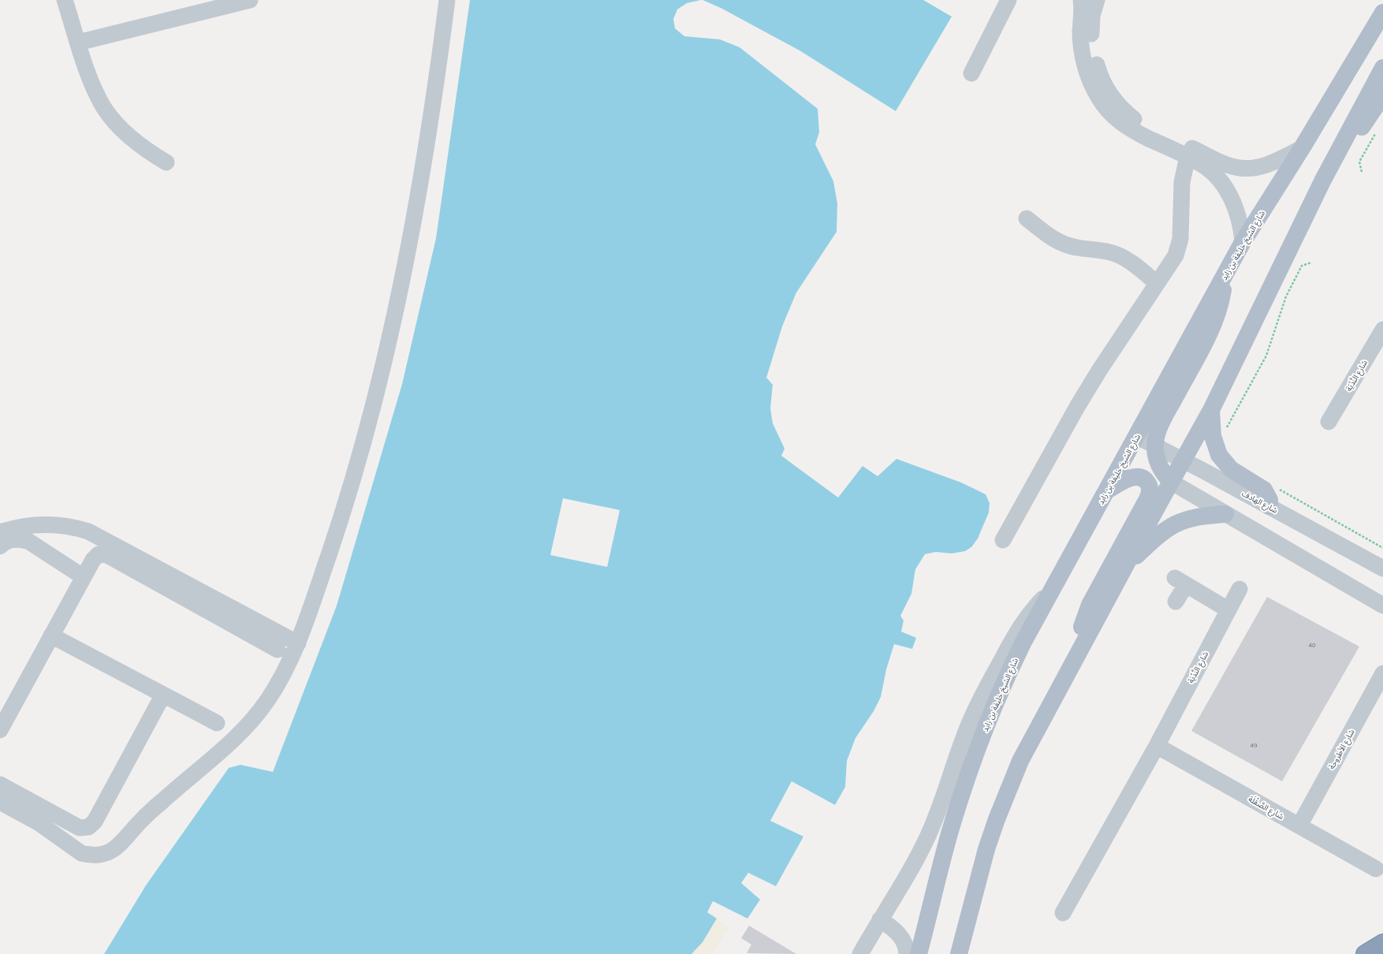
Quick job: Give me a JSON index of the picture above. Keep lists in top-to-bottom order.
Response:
{
  "streets": {
    "main road": ["شارع الشيخ خليفة بن زايد"],
    "street": [
      "شارع النَّدْيَة",
      "شارع الهادف",
      "شارع الأطروحة",
      "شارع الصَّقْلَة"
    ]
  },
  "crossings": [
    ["شارع الشيخ خليفة بن زايد", "شارع الهادف"],
    ["شارع النَّدْيَة", "شارع الصَّقْلَة"],
    ["شارع الأطروحة", "شارع الصَّقْلَة"]
  ],
  "house_numbers": ["40", "49"]
}
